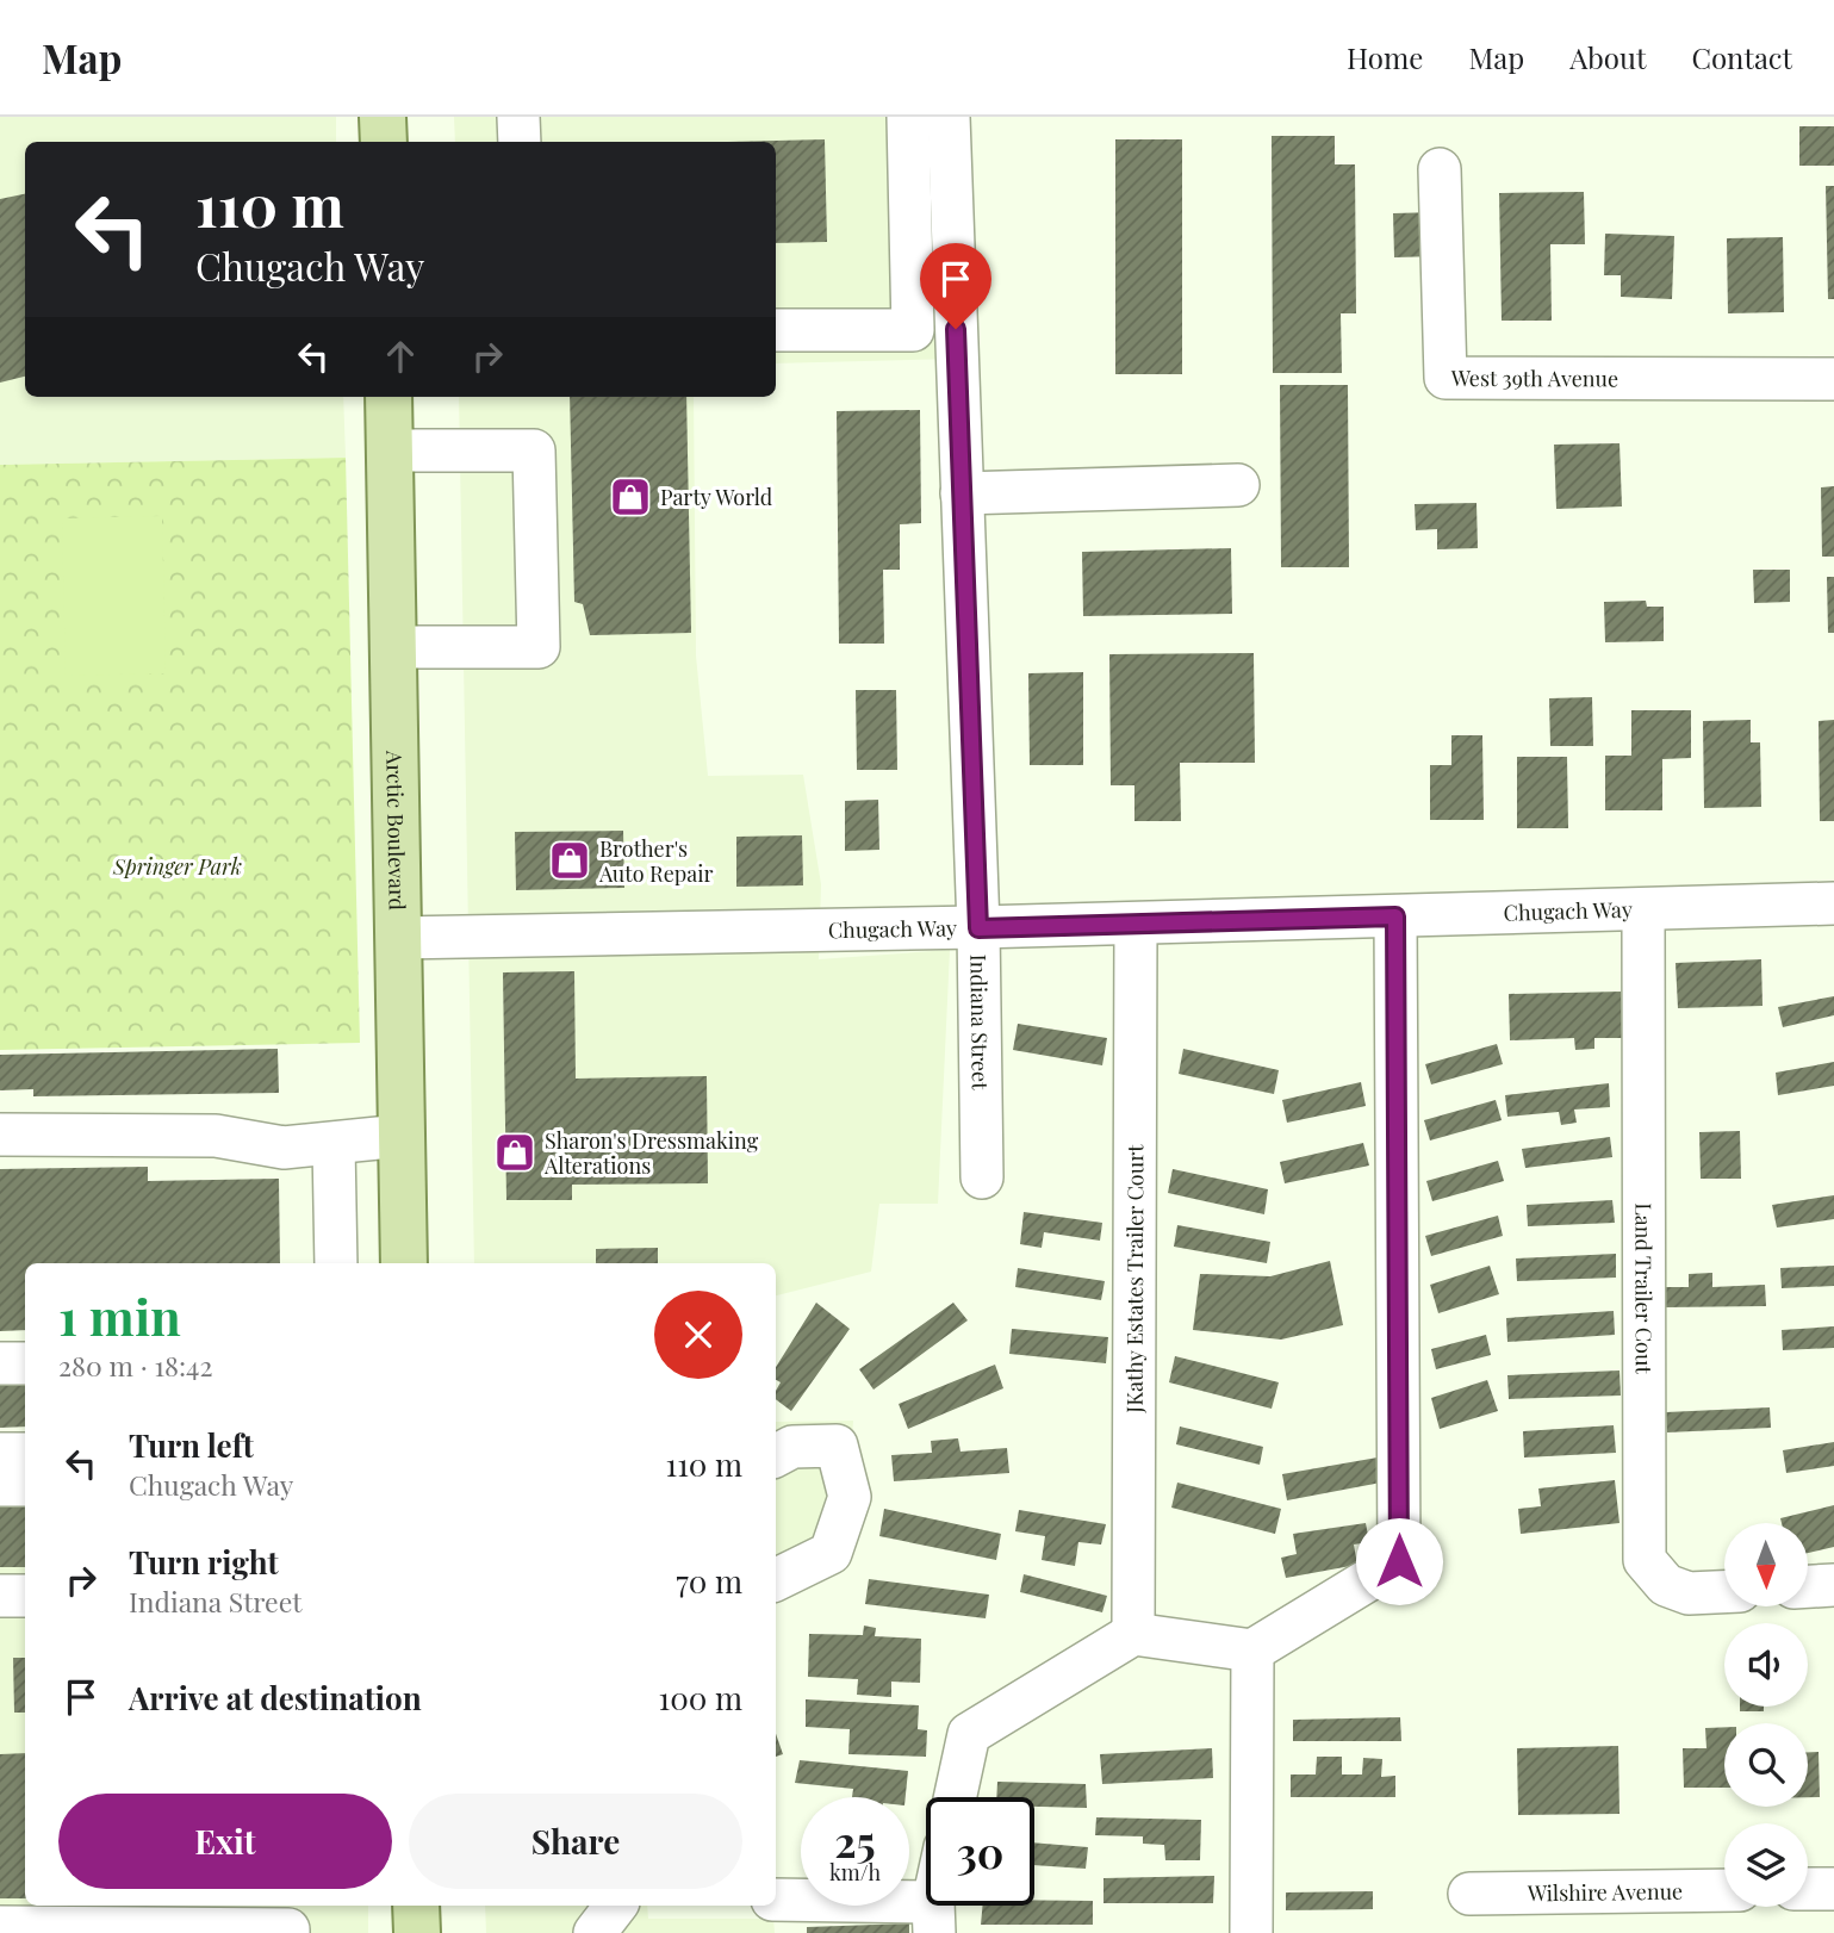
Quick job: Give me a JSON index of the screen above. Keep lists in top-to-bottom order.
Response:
{
  "streets": {
    "main road": ["Arctic Boulevard"],
    "street": [
      "West 39th Avenue",
      "Chugach Way",
      "Indiana Street",
      "JKathy Estates Trailer Court",
      "Land Trailer Cout",
      "Wilshire Avenue"
    ]
  },
  "crossings": [
    ["Arctic Boulevard", "Chugach Way"],
    ["Chugach Way", "Indiana Street"],
    ["Chugach Way", "JKathy Estates Trailer Court"],
    ["Chugach Way", "Land Trailer Cout"]
  ],
  "parks": ["Springer Park"],
  "places": {
    "shop": ["Party World", "Brother's Auto Repair", "Sharon's Dressmaking Alterations"]
  },
  "north": "bottom",
  "page": {
    "header": "Map",
    "nav": [
      "Home",
      "Map",
      "About",
      "Contact"
    ],
    "turn": ["110 m", "Chugach Way"],
    "heading": ["1 min", "280 m · 18:42"],
    "list": [
      {
        "name": "Turn left",
        "note": "Chugach Way",
        "value": "110 m"
      },
      {
        "name": "Turn right",
        "note": "Indiana Street",
        "value": "70 m"
      },
      {
        "name": "Arrive at destination",
        "value": "100 m"
      }
    ],
    "buttons": ["Exit", "Share"],
    "speed": "25 km/h",
    "limit": "30"
  }
}
